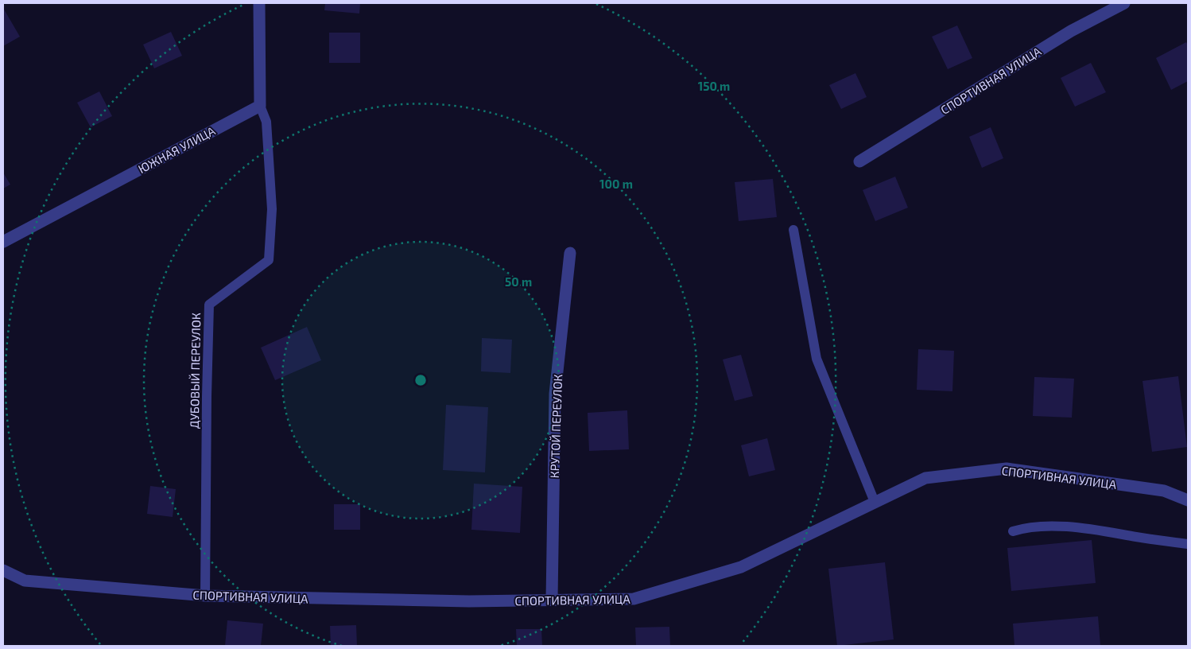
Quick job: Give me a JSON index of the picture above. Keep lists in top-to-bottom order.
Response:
{
  "streets": {
    "street": ["СПОРТИВНАЯ УЛИЦА", "ЮЖНАЯ УЛИЦА", "КРУТОЙ ПЕРЕУЛОК"],
    "lane": ["ДУБОВЫЙ ПЕРЕУЛОК"]
  },
  "crossings": [
    ["СПОРТИВНАЯ УЛИЦА", "ДУБОВЫЙ ПЕРЕУЛОК"],
    ["СПОРТИВНАЯ УЛИЦА", "КРУТОЙ ПЕРЕУЛОК"],
    ["ЮЖНАЯ УЛИЦА", "ДУБОВЫЙ ПЕРЕУЛОК"]
  ],
  "rings": ["150 m", "100 m", "50 m"]
}
